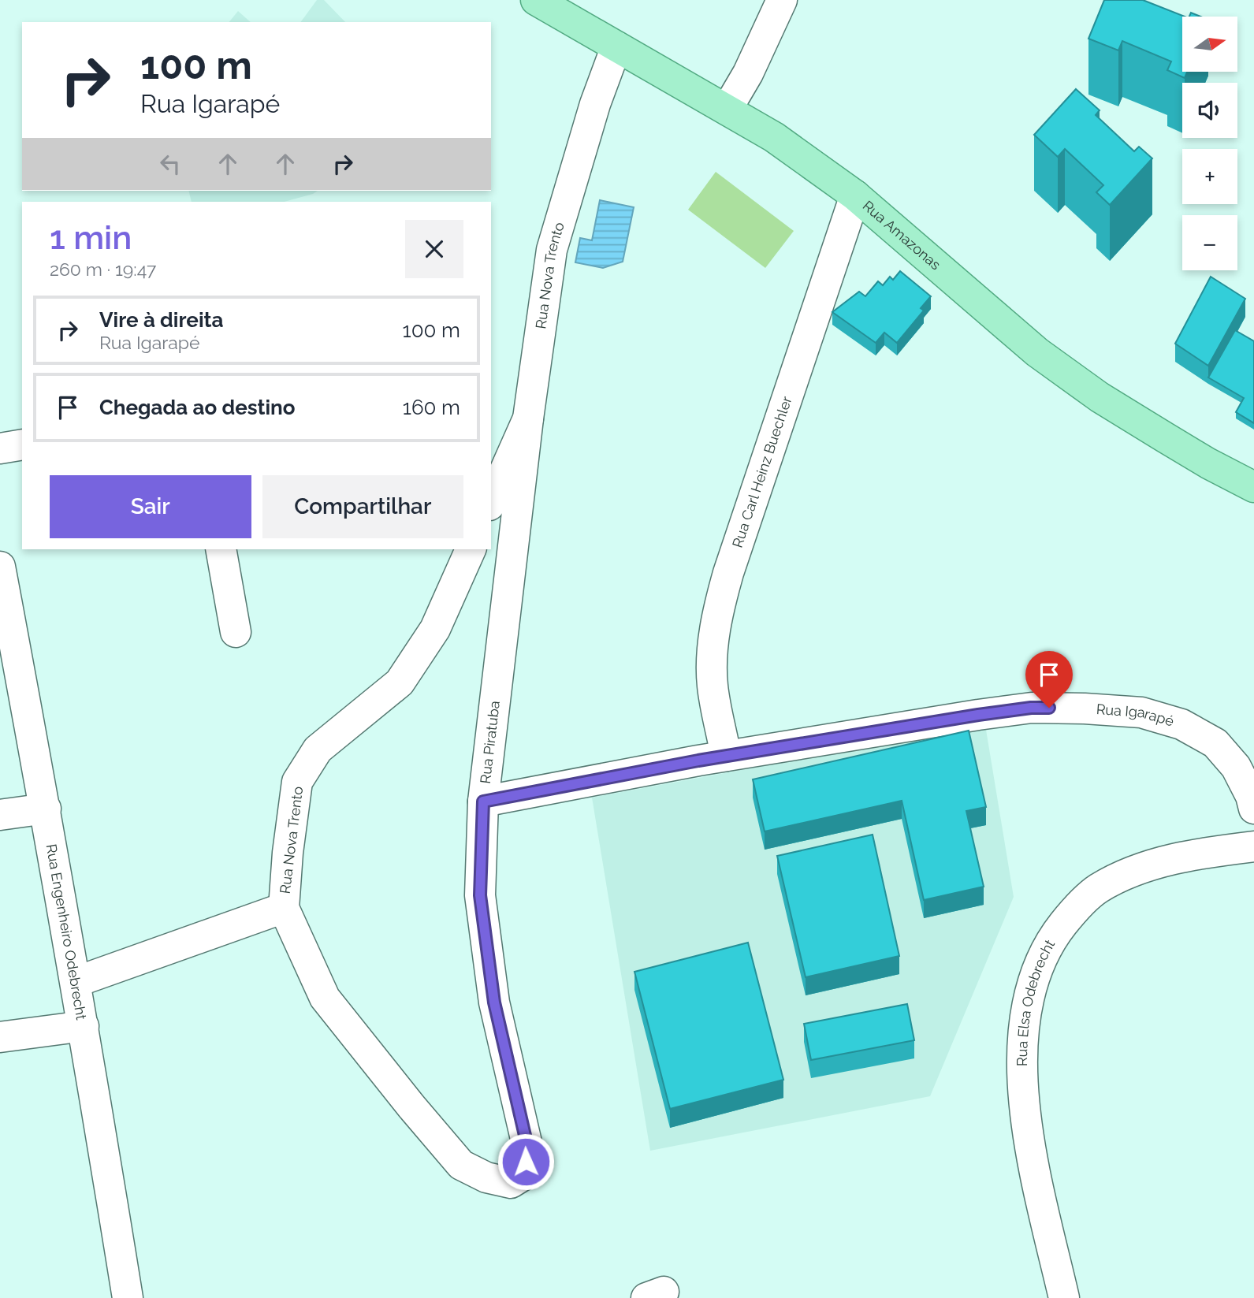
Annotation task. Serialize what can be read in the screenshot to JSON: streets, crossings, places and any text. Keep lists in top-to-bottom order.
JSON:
{
  "streets": {
    "main road": ["Rua Amazonas"],
    "street": [
      "Rua Nova Trento",
      "Rua Carl Heinz Buechler",
      "Rua Igarapé",
      "Rua Piratuba",
      "Rua Engenheiro Odebrecht",
      "Rua Elsa Odebrecht"
    ]
  },
  "crossings": [
    ["Rua Amazonas", "Rua Nova Trento"],
    ["Rua Amazonas", "Rua Carl Heinz Buechler"],
    ["Rua Nova Trento", "Rua Piratuba"],
    ["Rua Nova Trento", "Rua Engenheiro Odebrecht"],
    ["Rua Carl Heinz Buechler", "Rua Igarapé"],
    ["Rua Igarapé", "Rua Piratuba"]
  ],
  "north": "right",
  "page": {
    "map_buttons": ["+", "−"],
    "turn": ["100 m", "Rua Igarapé"],
    "heading": ["1 min", "260 m · 19:47"],
    "list": [
      {
        "name": "Vire à direita",
        "note": "Rua Igarapé",
        "value": "100 m"
      },
      {
        "name": "Chegada ao destino",
        "value": "160 m"
      }
    ],
    "buttons": ["Sair", "Compartilhar"]
  }
}
